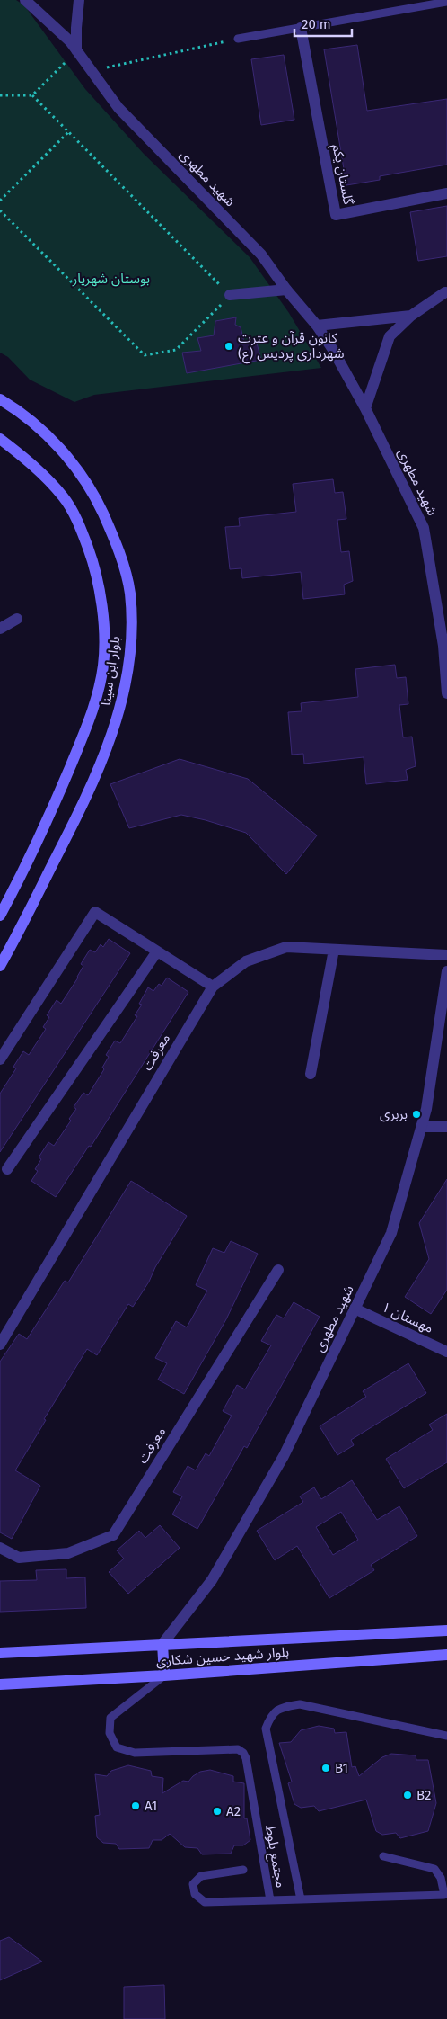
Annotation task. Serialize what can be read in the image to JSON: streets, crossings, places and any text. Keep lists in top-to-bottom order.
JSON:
{
  "streets": {
    "main road": ["بلوار ابن سینا", "بلوار شهید حسین شکاری"],
    "street": [
      "گلستان یکم",
      "شهید مطهری",
      "معرفت",
      "مهستان ۱"
    ],
    "lane": ["مجتمع بلوط"]
  },
  "crossings": [
    ["شهید مطهری", "مهستان ۱"],
    ["شهید مطهری", "بلوار شهید حسین شکاری"],
    ["بلوار شهید حسین شکاری", "مجتمع بلوط"]
  ],
  "parks": ["بوستان شهریار"],
  "places": [
    "کانون قرآن و عترت (ع) شهرداری پردیس",
    "بربری",
    "B1",
    "B2",
    "A1",
    "A2"
  ],
  "scale_bar": "20 m"
}
